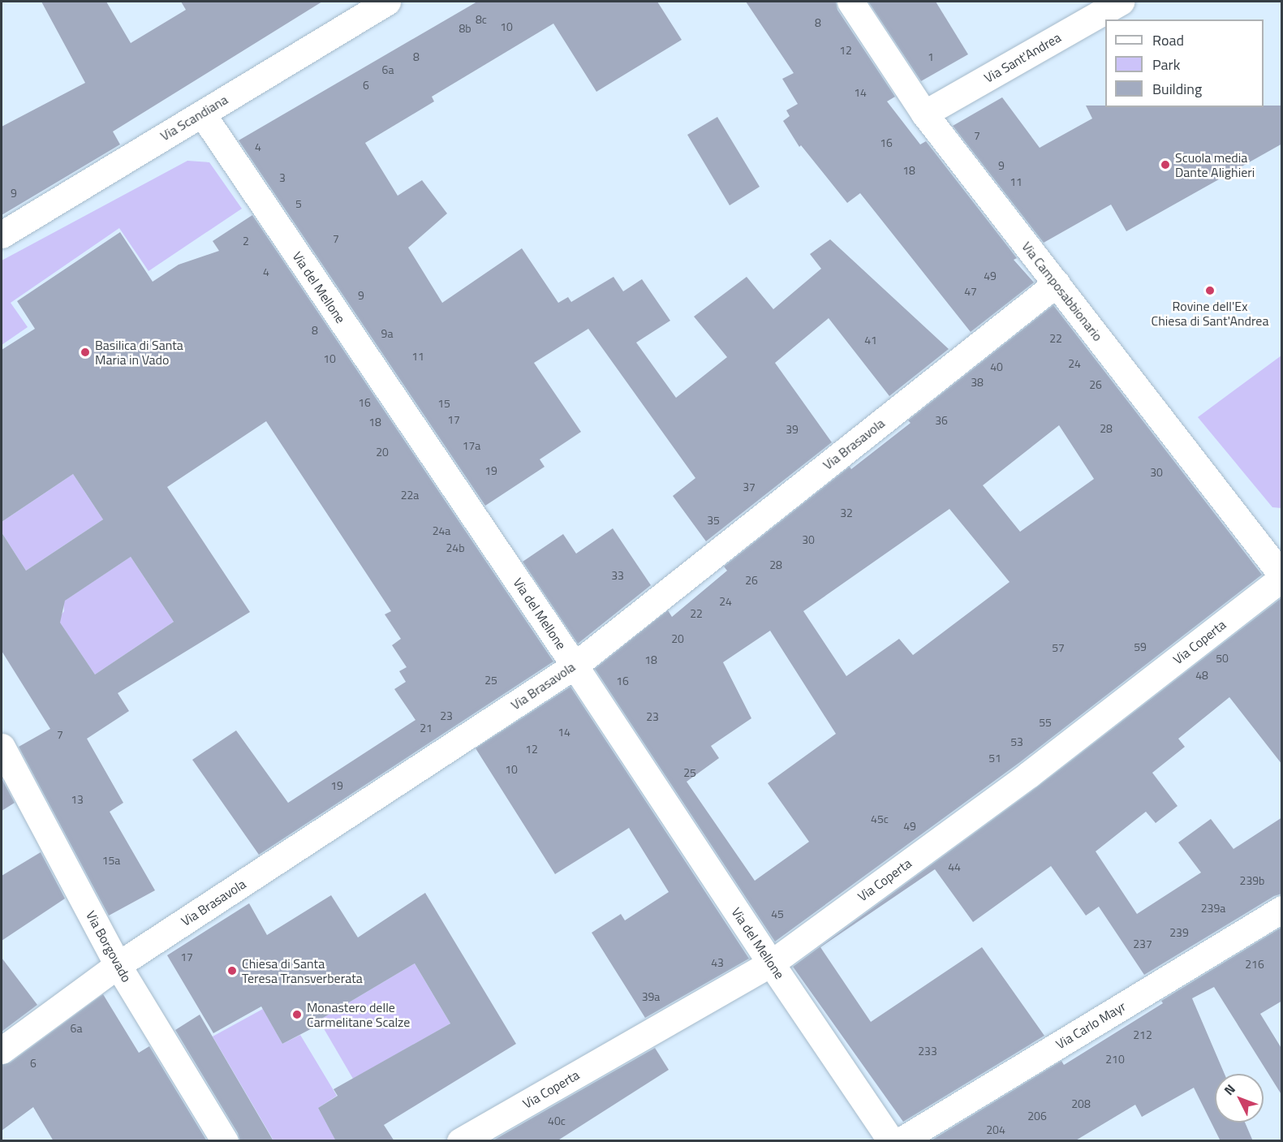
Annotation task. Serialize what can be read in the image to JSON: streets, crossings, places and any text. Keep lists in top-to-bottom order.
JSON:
{
  "streets": {
    "street": [
      "Via Sant'Andrea",
      "Via Scandiana",
      "Via del Mellone",
      "Via Camposabbionario",
      "Via Brasavola",
      "Via Coperta",
      "Via Borgovado",
      "Via Carlo Mayr"
    ]
  },
  "crossings": [
    ["Via Sant'Andrea", "Via Camposabbionario"],
    ["Via Scandiana", "Via del Mellone"],
    ["Via del Mellone", "Via Brasavola"],
    ["Via del Mellone", "Via Coperta"],
    ["Via Camposabbionario", "Via Brasavola"],
    ["Via Camposabbionario", "Via Coperta"],
    ["Via Brasavola", "Via Borgovado"]
  ],
  "places": [
    "Scuola media Dante Alighieri",
    "Rovine dell'Ex Chiesa di Sant'Andrea",
    "Basilica di Santa Maria in Vado",
    "Chiesa di Santa Teresa Transverberata",
    "Monastero delle Carmelitane Scalze"
  ],
  "house_numbers": [
    "8c",
    "8",
    "10",
    "8b",
    "12",
    "8",
    "1",
    "6a",
    "6",
    "14",
    "7",
    "16",
    "4",
    "9",
    "18",
    "3",
    "11",
    "9",
    "5",
    "7",
    "2",
    "4",
    "49",
    "47",
    "9",
    "8",
    "9a",
    "22",
    "41",
    "11",
    "10",
    "24",
    "40",
    "38",
    "26",
    "16",
    "15",
    "17",
    "36",
    "18",
    "28",
    "39",
    "17a",
    "20",
    "19",
    "30",
    "37",
    "22a",
    "32",
    "35",
    "24a",
    "30",
    "24b",
    "28",
    "33",
    "26",
    "24",
    "22",
    "20",
    "59",
    "57",
    "50",
    "18",
    "48",
    "25",
    "16",
    "23",
    "23",
    "55",
    "21",
    "14",
    "7",
    "53",
    "12",
    "51",
    "10",
    "25",
    "19",
    "13",
    "45c",
    "49",
    "15a",
    "44",
    "239b",
    "239a",
    "45",
    "239",
    "237",
    "17",
    "43",
    "216",
    "39a",
    "6a",
    "212",
    "233",
    "210",
    "6",
    "208",
    "206",
    "40c",
    "204"
  ],
  "legend": ["Road", "Park", "Building"],
  "north": "top left"
}
